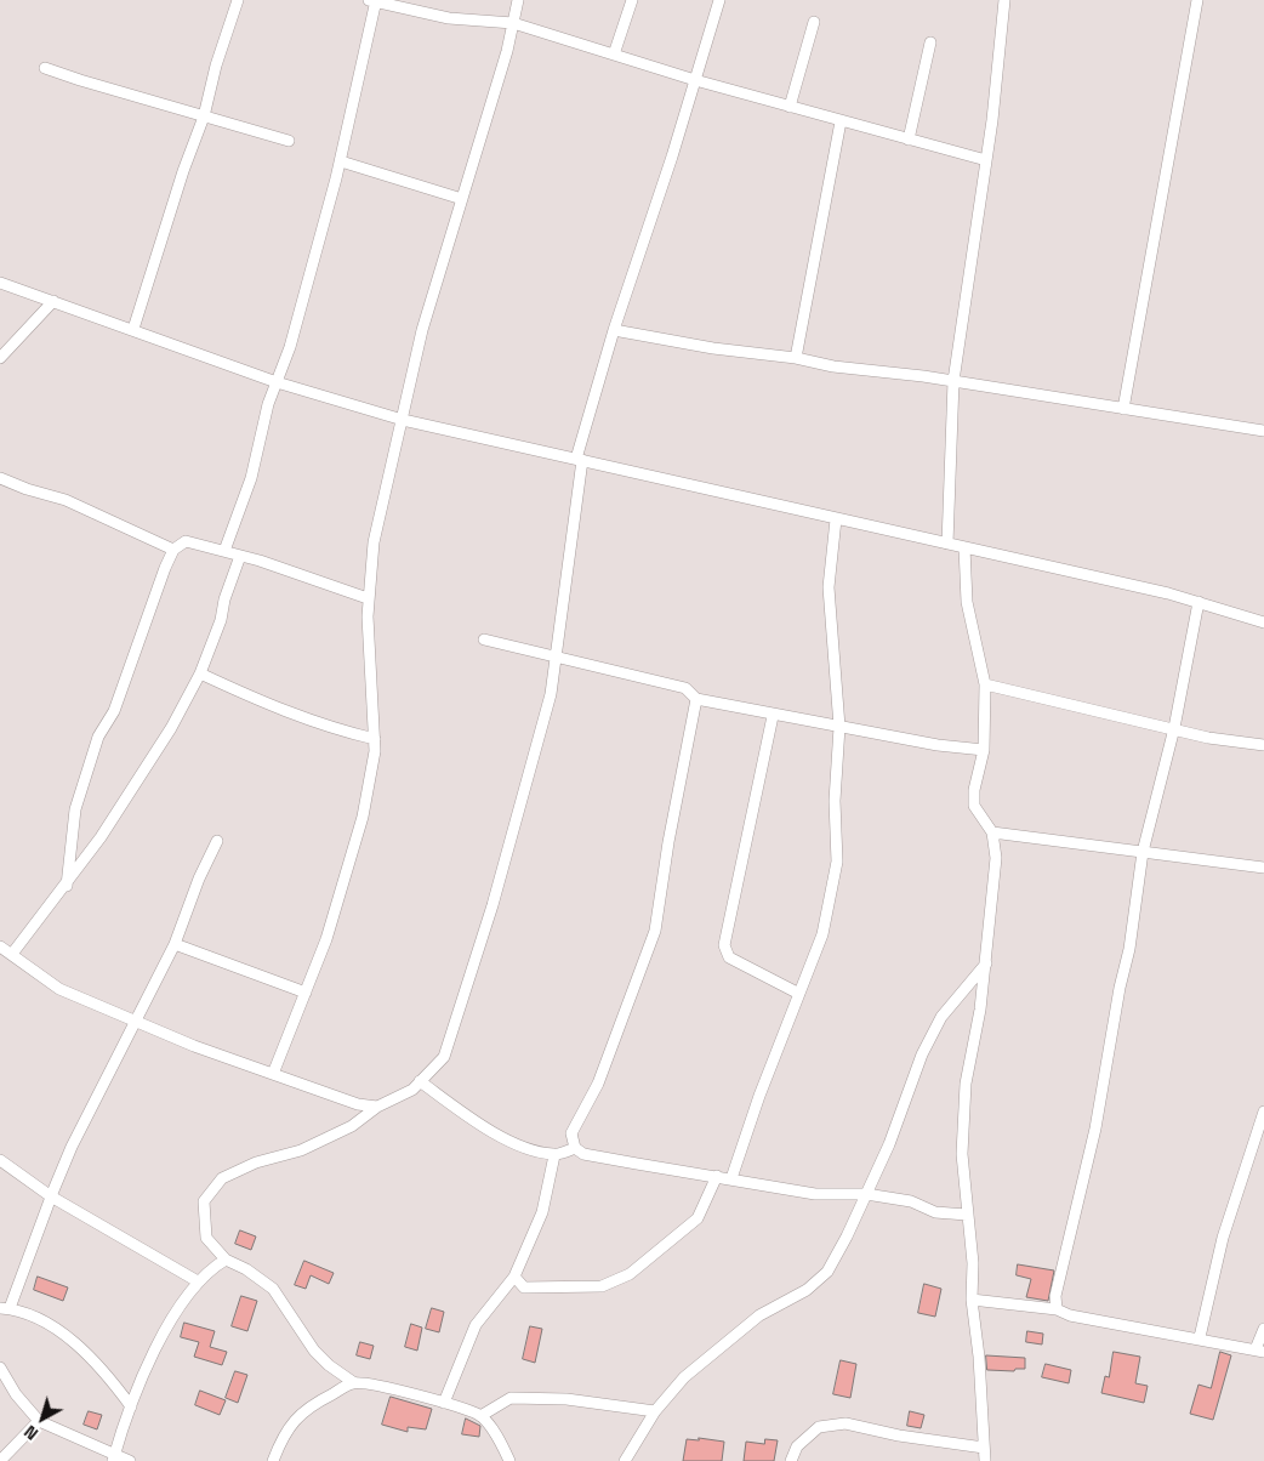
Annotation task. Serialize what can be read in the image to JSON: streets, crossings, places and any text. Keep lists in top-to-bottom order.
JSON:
{
  "north": "bottom left"
}
